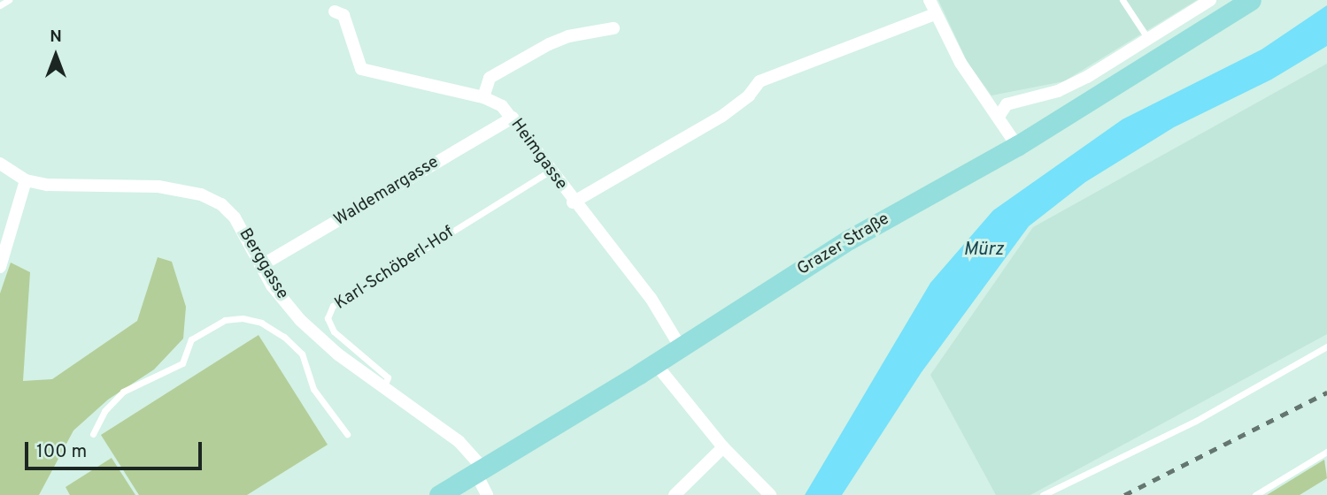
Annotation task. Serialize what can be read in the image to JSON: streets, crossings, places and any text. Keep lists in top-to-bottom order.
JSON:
{
  "streets": {
    "main road": ["Grazer Straße"],
    "street": ["Heimgasse", "Waldemargasse", "Berggasse"],
    "lane": ["Karl-Schöberl-Hof"]
  },
  "crossings": [
    ["Heimgasse", "Waldemargasse"],
    ["Heimgasse", "Grazer Straße"],
    ["Heimgasse", "Karl-Schöberl-Hof"],
    ["Waldemargasse", "Berggasse"],
    ["Grazer Straße", "Berggasse"],
    ["Berggasse", "Karl-Schöberl-Hof"]
  ],
  "water": ["Mürz"],
  "scale_bar": "100 m",
  "north": "top"
}
